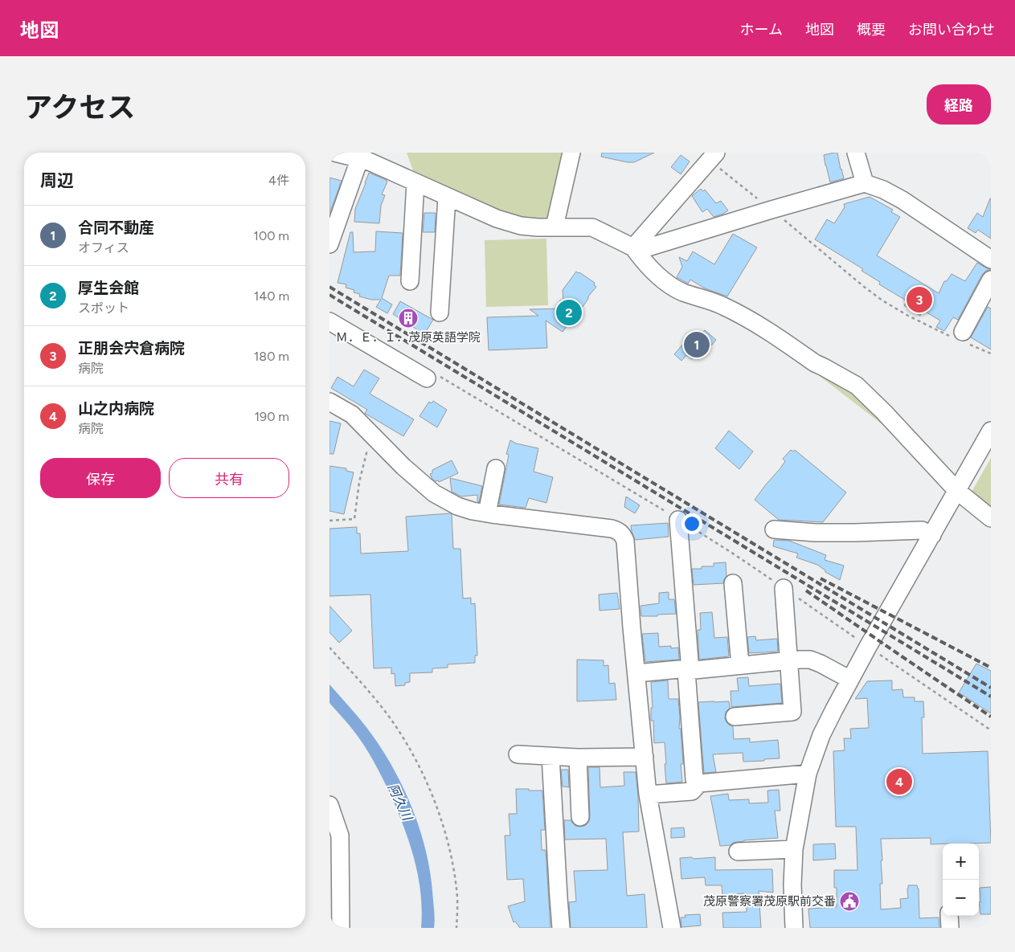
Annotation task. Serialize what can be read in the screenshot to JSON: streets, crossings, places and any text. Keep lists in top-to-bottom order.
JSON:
{
  "water": ["阿久川"],
  "places": {
    "building": ["Ｍ．Ｅ．Ｉ．茂原英語学院"],
    "public building": ["茂原警察署茂原駅前交番"]
  },
  "page": {
    "header": "地図",
    "nav": [
      "ホーム",
      "地図",
      "概要",
      "お問い合わせ"
    ],
    "title": "アクセス",
    "buttons": [
      "経路",
      ["保存", "共有"]
    ],
    "heading": ["周辺", "4件"],
    "list": [
      {
        "mark": "1",
        "name": "合同不動産",
        "note": "オフィス",
        "value": "100 m"
      },
      {
        "mark": "2",
        "name": "厚生会館",
        "note": "スポット",
        "value": "140 m"
      },
      {
        "mark": "3",
        "name": "正朋会宍倉病院",
        "note": "病院",
        "value": "180 m"
      },
      {
        "mark": "4",
        "name": "山之内病院",
        "note": "病院",
        "value": "190 m"
      }
    ],
    "pins": [
      "3",
      "2",
      "1",
      "4"
    ],
    "map_buttons": ["+", "−"]
  }
}
